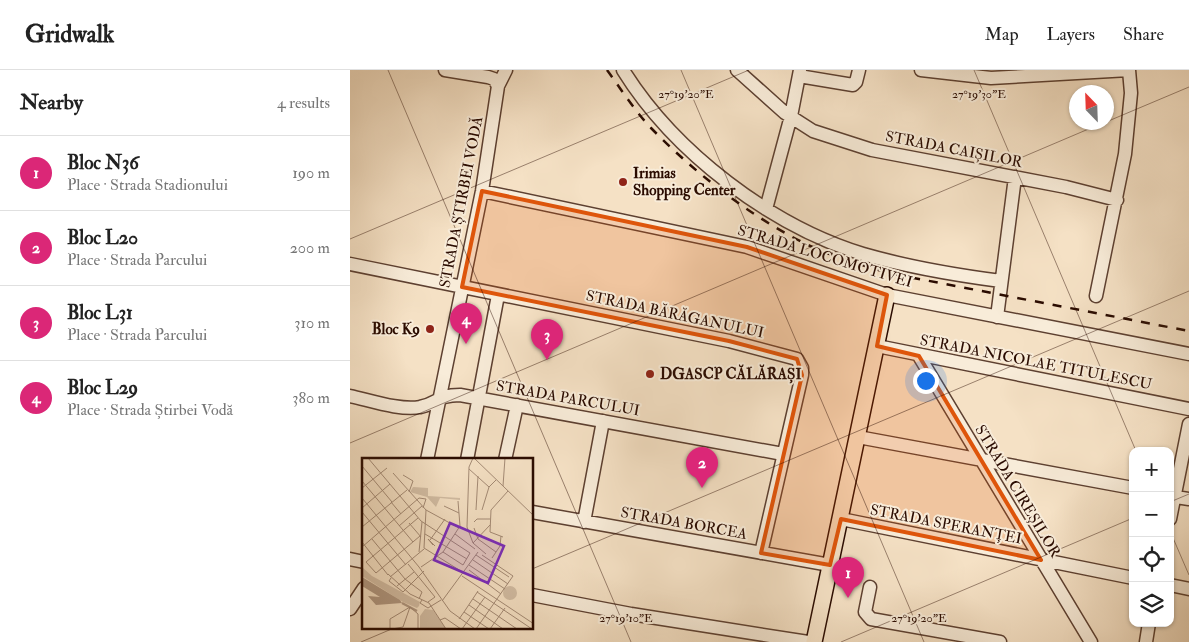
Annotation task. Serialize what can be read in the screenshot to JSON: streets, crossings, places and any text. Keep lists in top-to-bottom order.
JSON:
{
  "streets": {
    "street": [
      "STRADA CAIȘILOR",
      "STRADA ȘTIRBEI VODĂ",
      "STRADA LOCOMOTIVEI",
      "STRADA BĂRĂGANULUI",
      "STRADA NICOLAE TITULESCU",
      "STRADA PARCULUI",
      "STRADA CIREȘILOR",
      "STRADA BORCEA",
      "STRADA SPERANȚEI"
    ]
  },
  "crossings": [
    ["STRADA ȘTIRBEI VODĂ", "STRADA LOCOMOTIVEI"],
    ["STRADA ȘTIRBEI VODĂ", "STRADA BĂRĂGANULUI"],
    ["STRADA ȘTIRBEI VODĂ", "STRADA PARCULUI"],
    ["STRADA BĂRĂGANULUI", "STRADA PARCULUI"],
    ["STRADA BĂRĂGANULUI", "STRADA BORCEA"],
    ["STRADA NICOLAE TITULESCU", "STRADA CIREȘILOR"],
    ["STRADA CIREȘILOR", "STRADA SPERANȚEI"]
  ],
  "places": ["Irimias Shopping Center", "Bloc K9", "DGASCP CĂLĂRAȘI"],
  "north": "top left",
  "page": {
    "header": "Gridwalk",
    "nav": ["Map", "Layers", "Share"],
    "heading": ["Nearby", "4 results"],
    "list": [
      {
        "mark": "1",
        "name": "Bloc N36",
        "note": "Place · Strada Stadionului",
        "value": "190 m"
      },
      {
        "mark": "2",
        "name": "Bloc L20",
        "note": "Place · Strada Parcului",
        "value": "200 m"
      },
      {
        "mark": "3",
        "name": "Bloc L31",
        "note": "Place · Strada Parcului",
        "value": "310 m"
      },
      {
        "mark": "4",
        "name": "Bloc L29",
        "note": "Place · Strada Știrbei Vodă",
        "value": "380 m"
      }
    ],
    "pins": [
      "4",
      "3",
      "2",
      "1"
    ],
    "map_buttons": ["+", "−"]
  },
  "coordinates": ["27°19'20\"E", "27°19'30\"E", "27°19'10\"E"]
}
